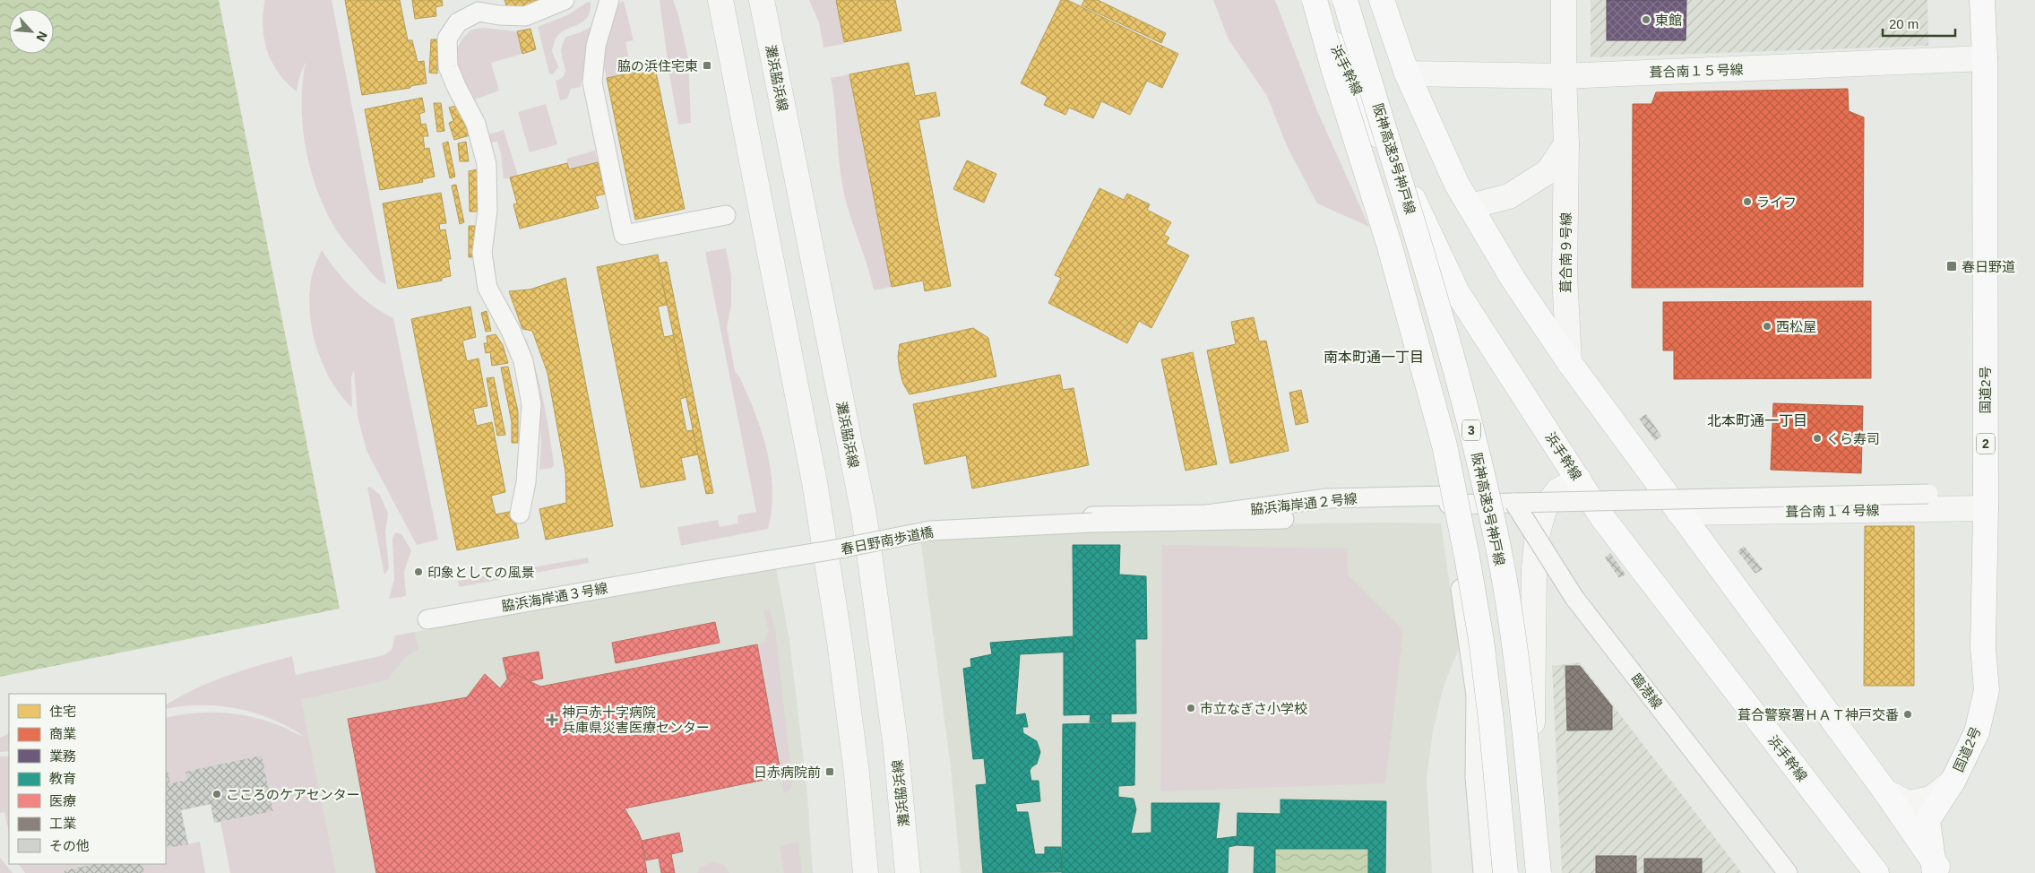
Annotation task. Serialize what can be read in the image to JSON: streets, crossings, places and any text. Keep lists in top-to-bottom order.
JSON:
{
  "streets": {
    "main road": [
      "浜手幹線",
      "阪神高速3号神戸線",
      "国道2号",
      "3",
      "2"
    ],
    "street": [
      "葺合南１５号線",
      "灘浜脇浜線",
      "葺合南９号線",
      "脇浜海岸通２号線",
      "葺合南１４号線",
      "春日野南歩道橋",
      "脇浜海岸通３号線",
      "臨港線"
    ]
  },
  "crossings": [
    ["浜手幹線", "3"],
    ["葺合南１５号線", "葺合南９号線"],
    ["葺合南１５号線", "国道2号"],
    ["国道2号", "葺合南１４号線"],
    ["脇浜海岸通２号線", "春日野南歩道橋"],
    ["春日野南歩道橋", "脇浜海岸通３号線"]
  ],
  "districts": ["南本町通一丁目", "北本町通一丁目"],
  "places": {
    "other": [
      "東館",
      "ライフ",
      "西松屋",
      "くら寿司",
      "印象としての風景",
      "市立なぎさ小学校",
      "葺合警察署ＨＡＴ神戸交番",
      "こころのケアセンター"
    ],
    "transit": ["脇の浜住宅東", "春日野道", "日赤病院前"],
    "health": ["神戸赤十字病院 兵庫県災害医療センター"]
  },
  "legend": [
    "住宅",
    "商業",
    "業務",
    "教育",
    "医療",
    "工業",
    "その他"
  ],
  "scale_bar": "20 m",
  "north": "bottom right"
}
